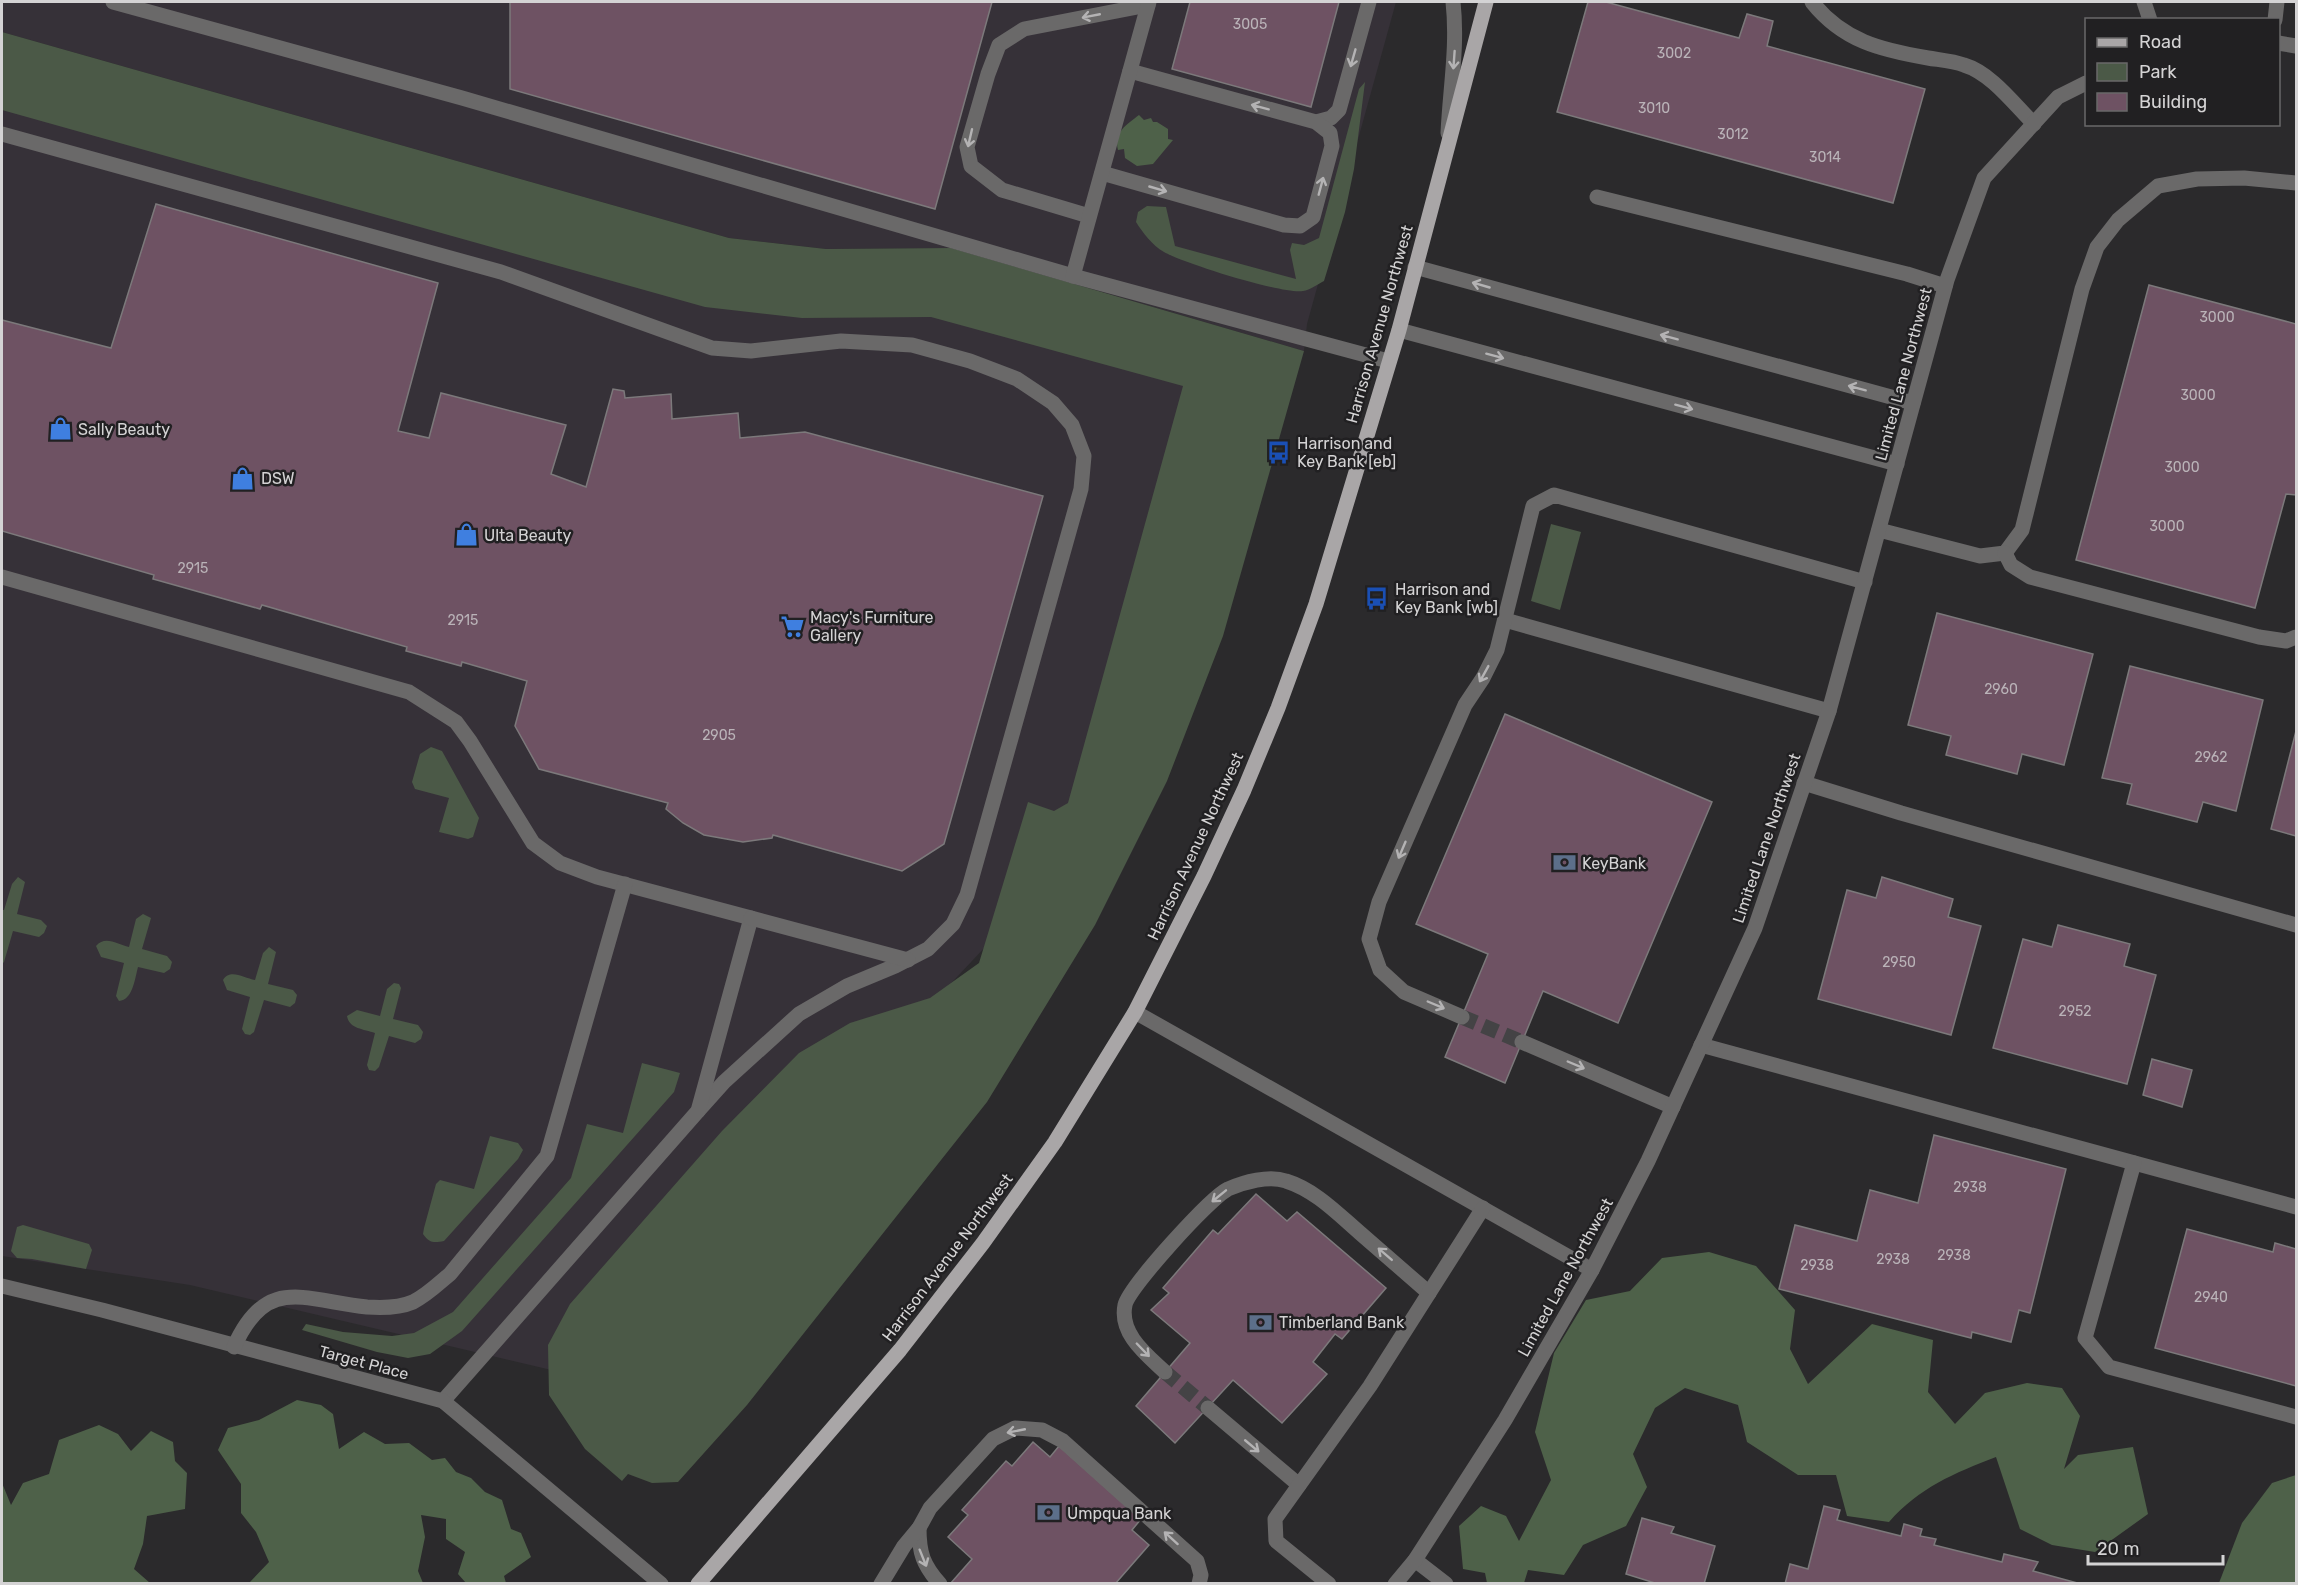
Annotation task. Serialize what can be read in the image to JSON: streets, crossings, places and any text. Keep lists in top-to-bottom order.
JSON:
{
  "streets": {
    "main road": ["Harrison Avenue Northwest"],
    "street": ["Limited Lane Northwest", "Target Place"]
  },
  "places": {
    "shop": ["Sally Beauty", "DSW", "Ulta Beauty"],
    "bus stop": ["Harrison and Key Bank [eb]", "Harrison and Key Bank [wb]"],
    "supermarket": ["Macy's Furniture Gallery"],
    "bank": ["KeyBank", "Timberland Bank", "Umpqua Bank"]
  },
  "house_numbers": [
    "3005",
    "3002",
    "3010",
    "3012",
    "3014",
    "3000",
    "3000",
    "3000",
    "3000",
    "2915",
    "2915",
    "2960",
    "2905",
    "2962",
    "2950",
    "2952",
    "2938",
    "2938",
    "2938",
    "2938",
    "2940"
  ],
  "legend": ["Road", "Park", "Building"],
  "scale_bar": "20 m"
}
